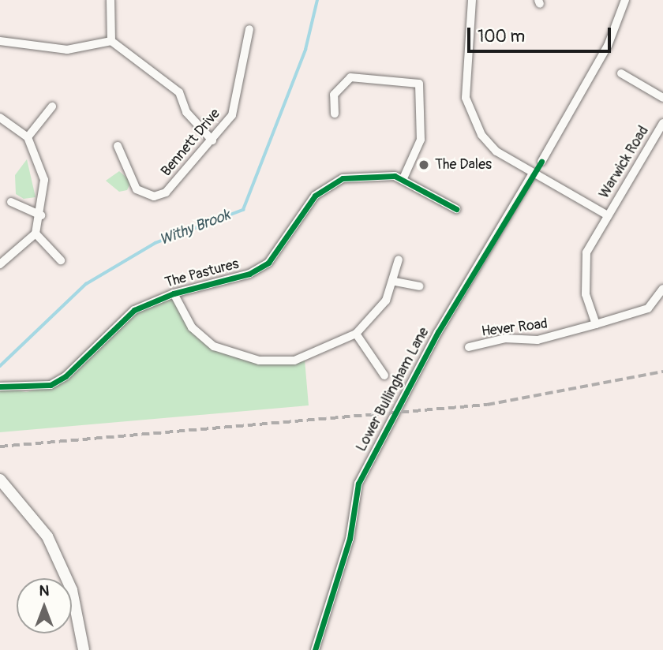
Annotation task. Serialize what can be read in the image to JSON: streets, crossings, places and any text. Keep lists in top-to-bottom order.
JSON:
{
  "streets": {
    "street": [
      "Bennett Drive",
      "Warwick Road",
      "The Pastures",
      "Hever Road",
      "Lower Bullingham Lane"
    ]
  },
  "water": ["Withy Brook"],
  "places": ["The Dales"],
  "scale_bar": "100 m",
  "north": "top"
}
